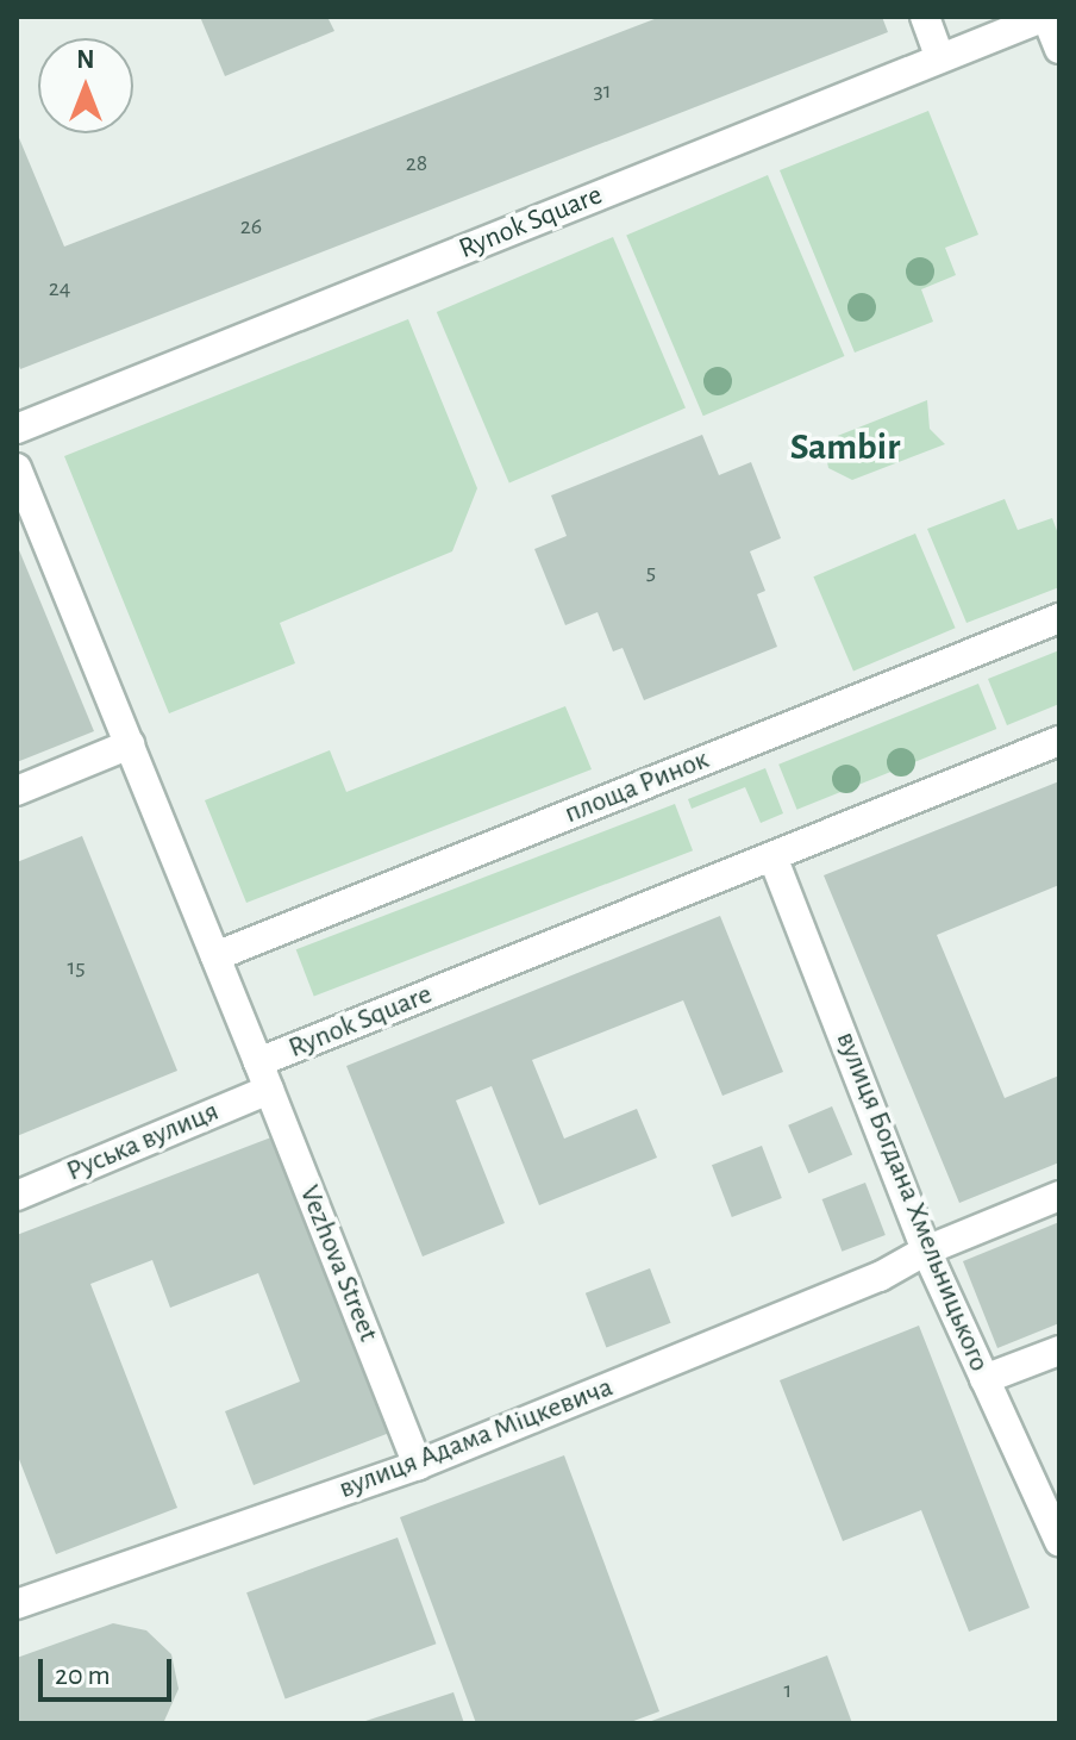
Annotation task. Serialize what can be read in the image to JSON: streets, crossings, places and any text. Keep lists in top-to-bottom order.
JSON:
{
  "streets": {
    "street": [
      "Rynok Square",
      "площа Ринок",
      "Руська вулиця",
      "вулиця Богдана Хмельницького",
      "Vezhova Street",
      "вулиця Адама Міцкевича"
    ]
  },
  "crossings": [
    ["Rynok Square", "площа Ринок"],
    ["Rynok Square", "вулиця Богдана Хмельницького"],
    ["Rynok Square", "Vezhova Street"],
    ["Руська вулиця", "Vezhova Street"],
    ["вулиця Богдана Хмельницького", "вулиця Адама Міцкевича"],
    ["Vezhova Street", "вулиця Адама Міцкевича"]
  ],
  "districts": ["Sambir"],
  "house_numbers": [
    "31",
    "28",
    "26",
    "24",
    "5",
    "15",
    "1"
  ],
  "scale_bar": "20 m",
  "north": "top"
}
